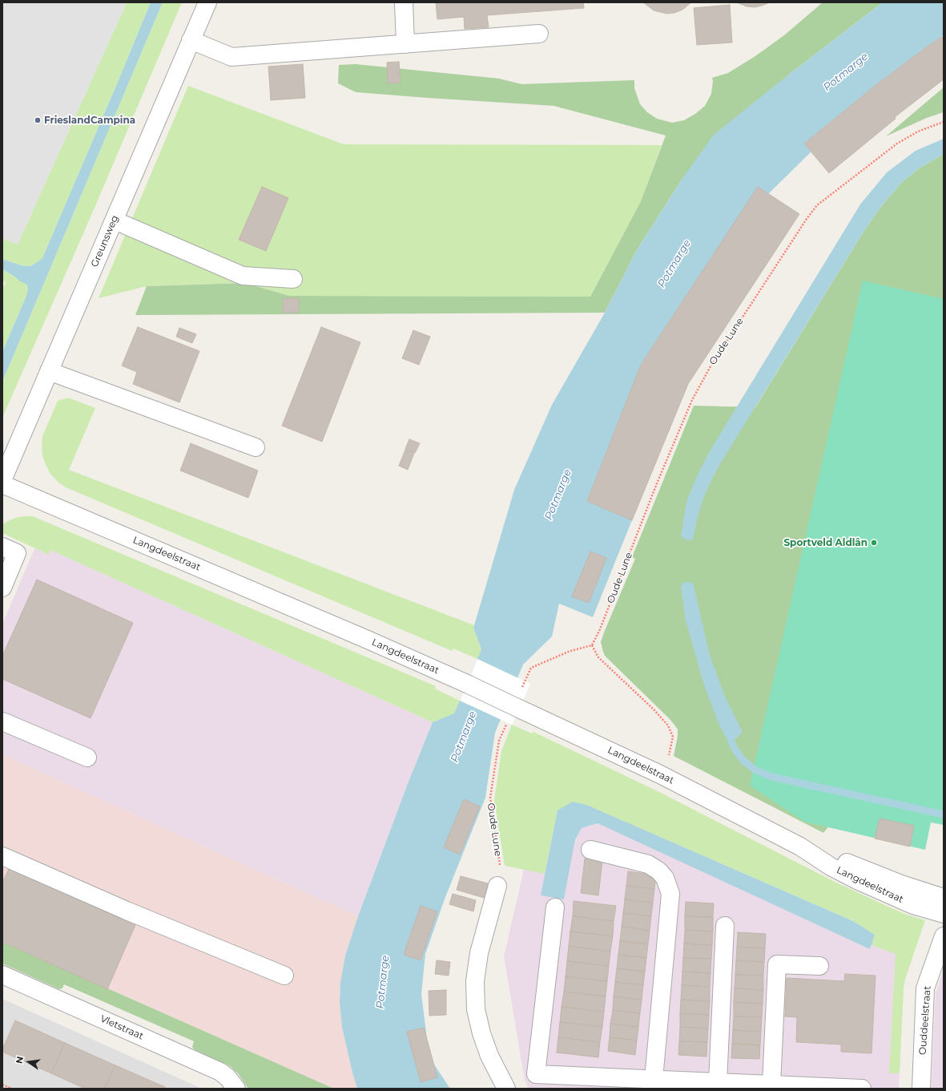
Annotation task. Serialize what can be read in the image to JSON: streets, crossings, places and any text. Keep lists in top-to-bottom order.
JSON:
{
  "streets": {
    "street": [
      "Greunsweg",
      "Langdeelstraat",
      "Ouddeelstraat",
      "Vletstraat"
    ],
    "path": ["Oude Lune"]
  },
  "water": ["Potmarge"],
  "places": ["FrieslandCampina", "Sportveld Aldlân"],
  "north": "left"
}
